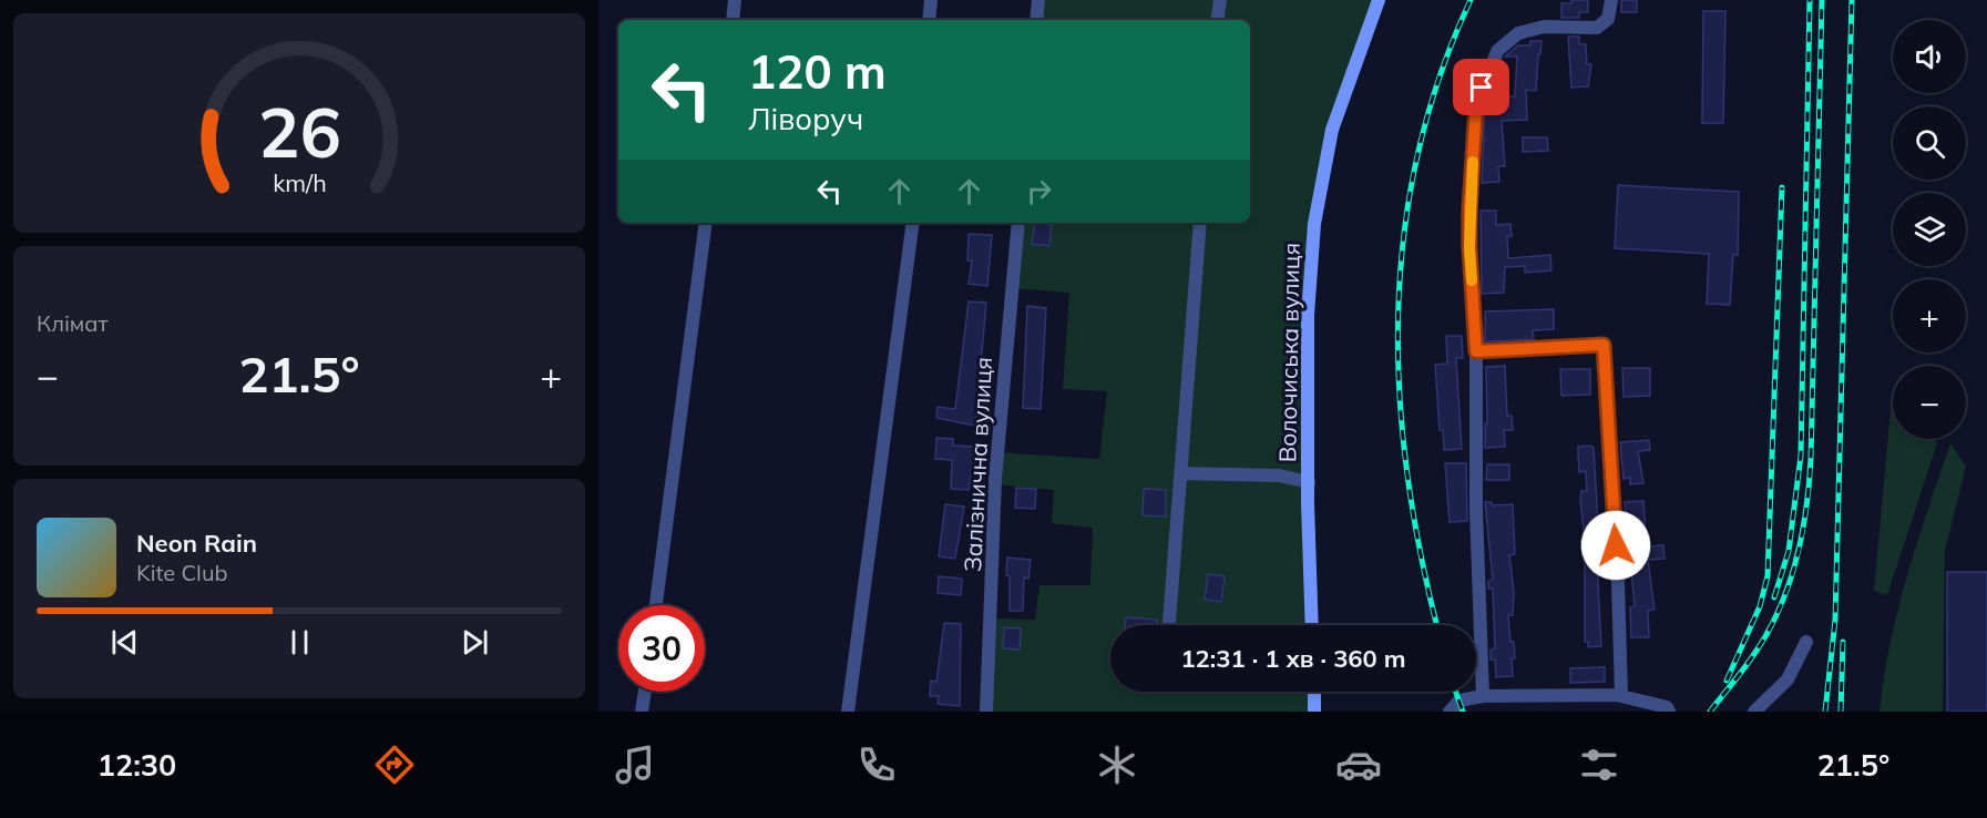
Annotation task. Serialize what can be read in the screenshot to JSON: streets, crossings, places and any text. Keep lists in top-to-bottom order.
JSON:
{
  "streets": {
    "main road": ["Волочиська вулиця"],
    "street": ["Залізнична вулиця"]
  },
  "page": {
    "map_buttons": ["+", "−"],
    "turn": ["120 m", "Ліворуч"],
    "tile": "Клімат",
    "heat": ["−", "21.5°", "+"],
    "song": ["Neon Rain", "Kite Club"],
    "limit": "30",
    "trip": "12:31 · 1 хв · 360 m",
    "tabs": ["12:30", "21.5°"],
    "gauge": ["26", "km/h"]
  }
}
